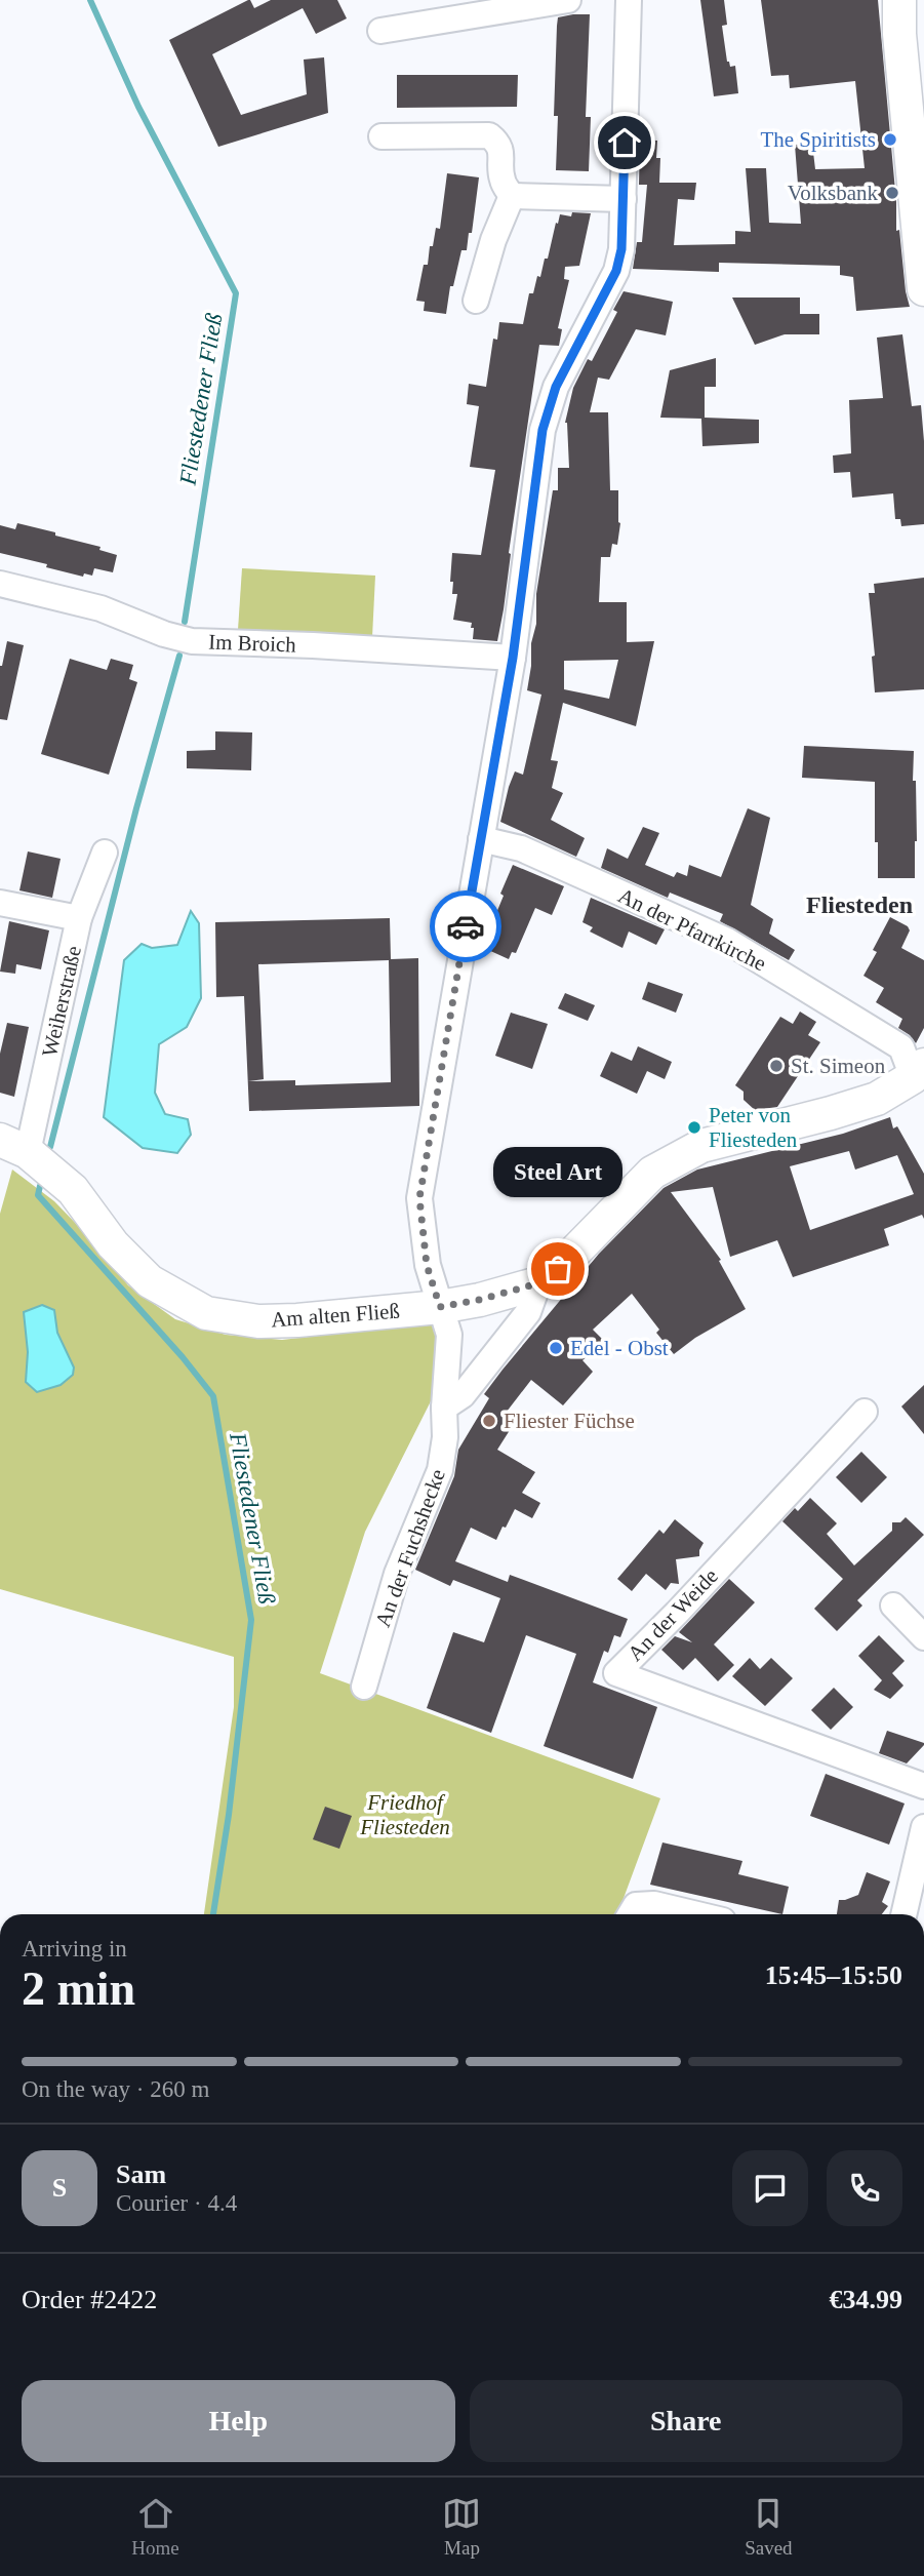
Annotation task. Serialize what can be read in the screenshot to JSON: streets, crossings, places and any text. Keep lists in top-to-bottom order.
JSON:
{
  "streets": {
    "main road": ["Am alten Fließ"],
    "street": [
      "Im Broich",
      "An der Pfarrkirche",
      "Weiherstraße",
      "An der Fuchshecke",
      "An der Weide"
    ]
  },
  "crossings": [
    ["Im Broich", "An der Fuchshecke"],
    ["An der Pfarrkirche", "Am alten Fließ"],
    ["An der Pfarrkirche", "An der Fuchshecke"],
    ["Weiherstraße", "Am alten Fließ"],
    ["Am alten Fließ", "An der Fuchshecke"]
  ],
  "districts": ["Fliesteden"],
  "water": ["Fliestedener Fließ"],
  "parks": ["Friedhof Fliesteden"],
  "places": [
    "The Spiritists",
    "Volksbank",
    "St. Simeon",
    "Peter von Fliesteden",
    "Steel Art",
    "Edel - Obst",
    "Fliester Füchse"
  ],
  "page": {
    "bubble": "Steel Art",
    "heading": ["2 min", "Arriving in", "15:45–15:50"],
    "panel": [
      "Sam",
      "Courier · 4.4",
      "Order #2422",
      "€34.99"
    ],
    "bar": "On the way · 260 m",
    "round": "S",
    "buttons": ["Help", "Share"],
    "tabs": ["Home", "Map", "Saved"]
  }
}
